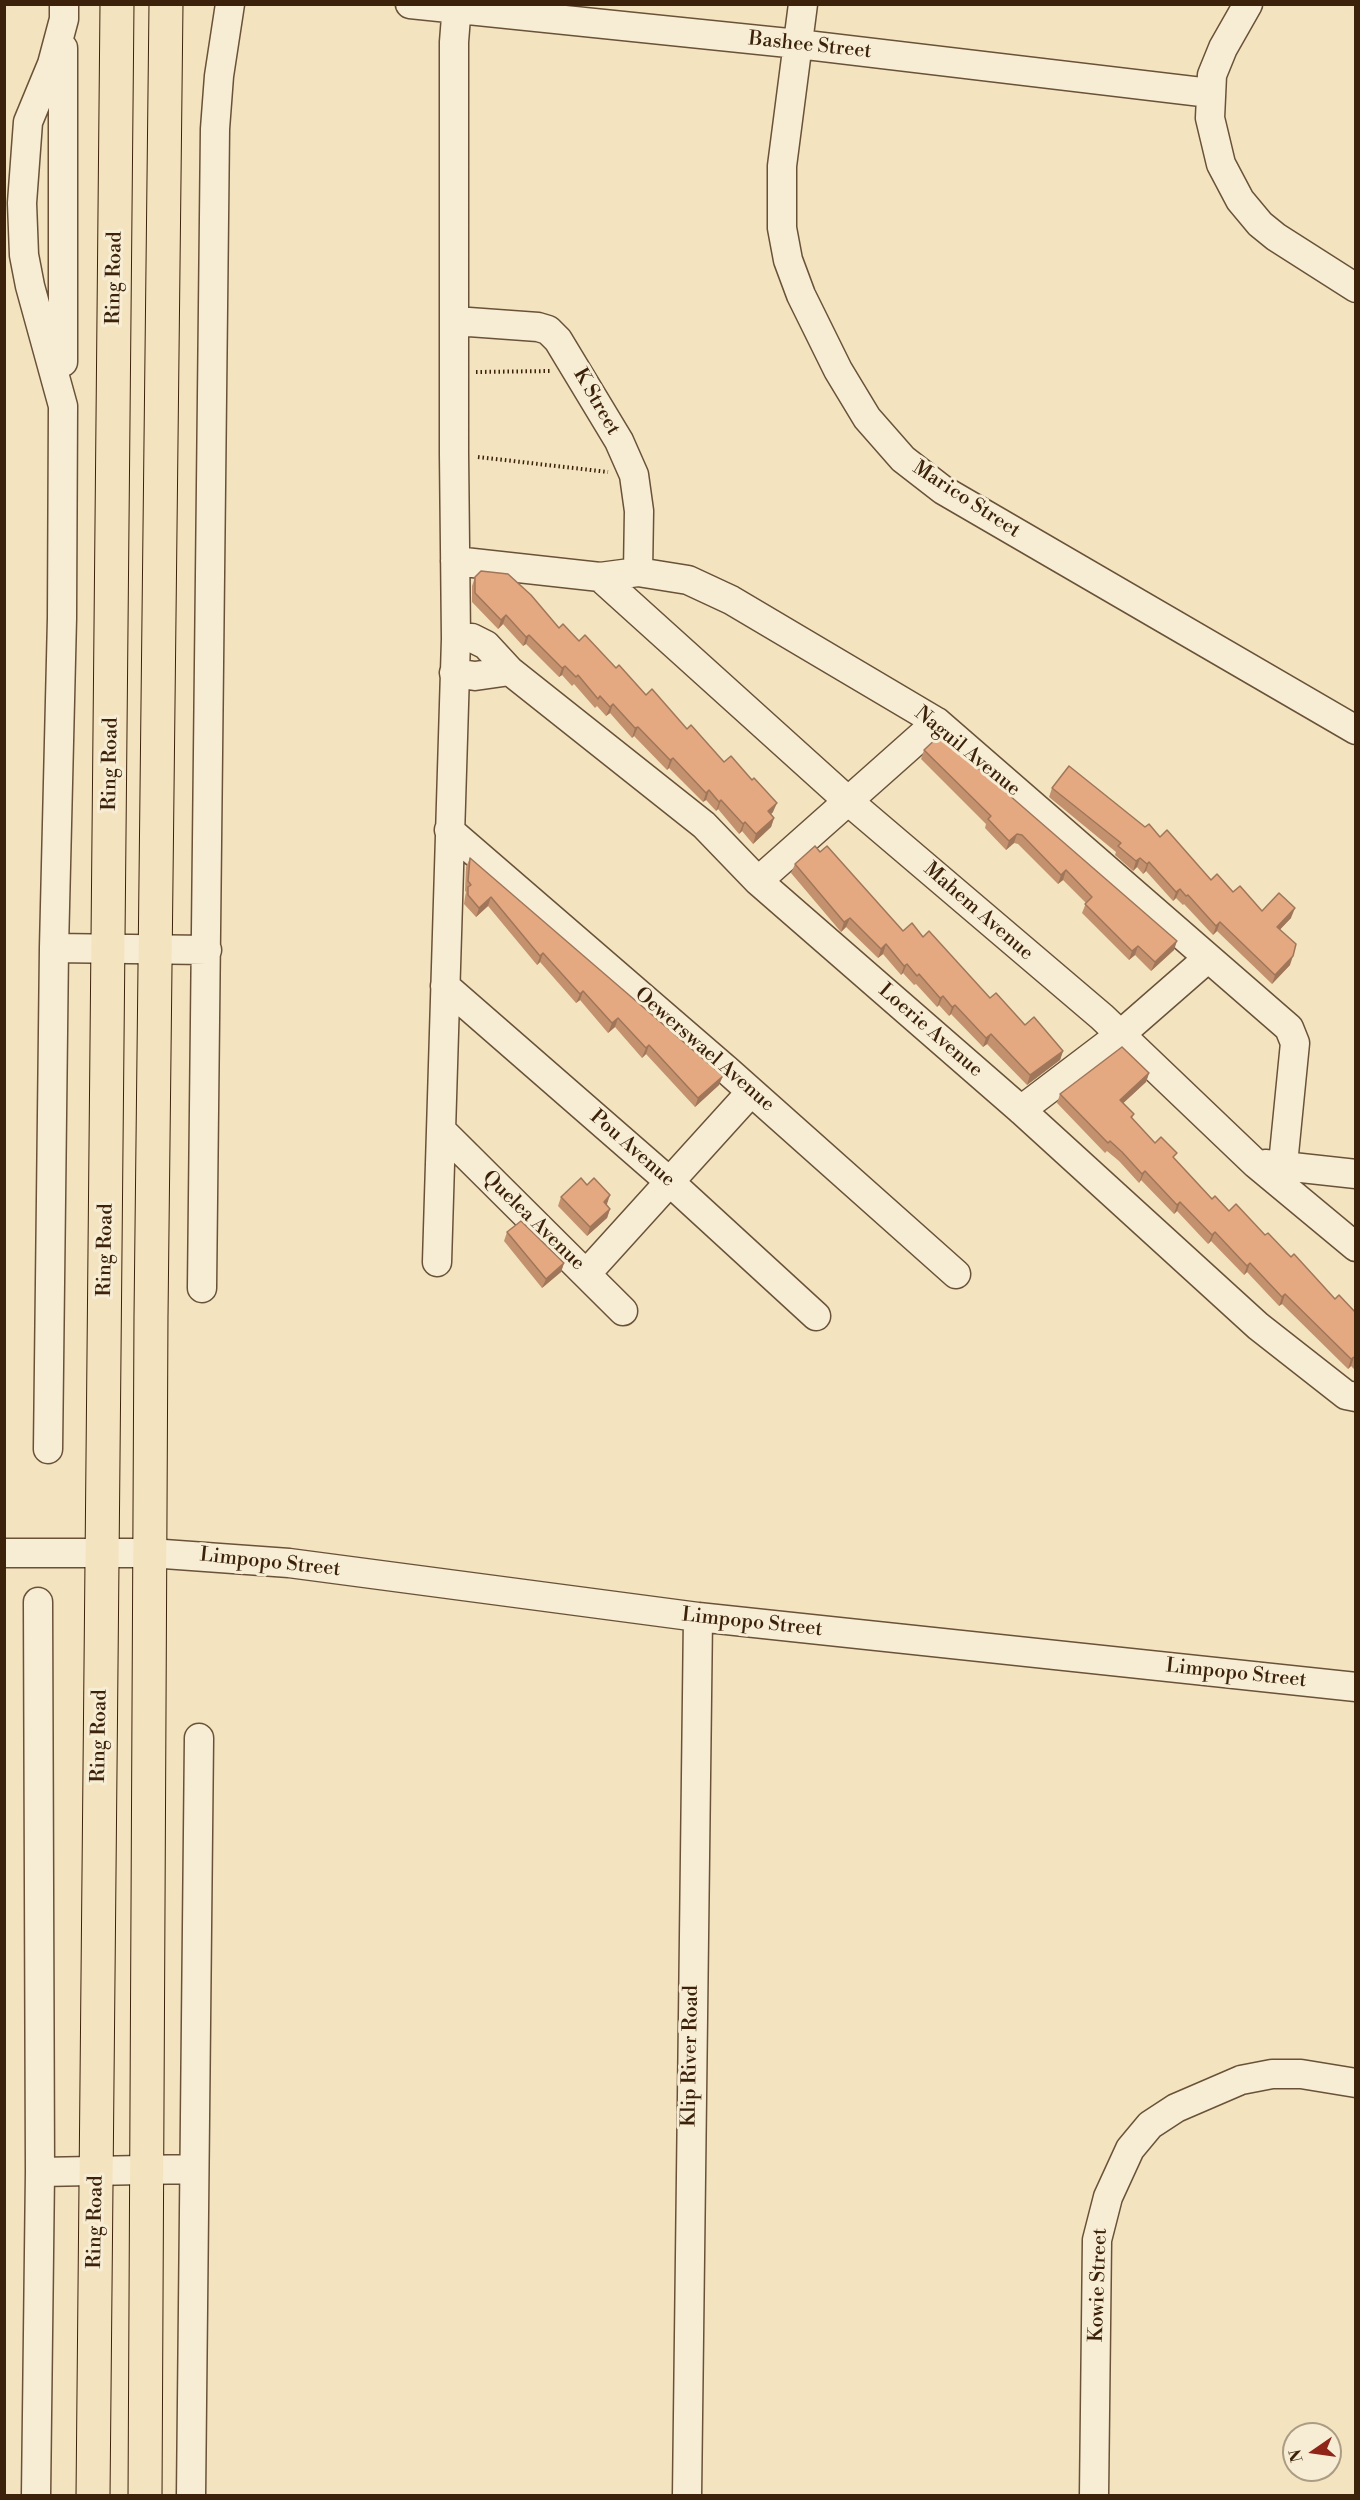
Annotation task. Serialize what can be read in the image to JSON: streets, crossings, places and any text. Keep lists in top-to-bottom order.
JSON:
{
  "streets": {
    "main road": ["Ring Road"],
    "street": [
      "Bashee Street",
      "K Street",
      "Marico Street",
      "Naguil Avenue",
      "Mahem Avenue",
      "Loerie Avenue",
      "Oewerswael Avenue",
      "Pou Avenue",
      "Quelea Avenue",
      "Limpopo Street",
      "Klip River Road",
      "Kowie Street"
    ]
  },
  "crossings": [
    ["Bashee Street", "Marico Street"],
    ["Ring Road", "Limpopo Street"],
    ["K Street", "Naguil Avenue"],
    ["Naguil Avenue", "Mahem Avenue"],
    ["Limpopo Street", "Klip River Road"]
  ],
  "north": "left"
}
